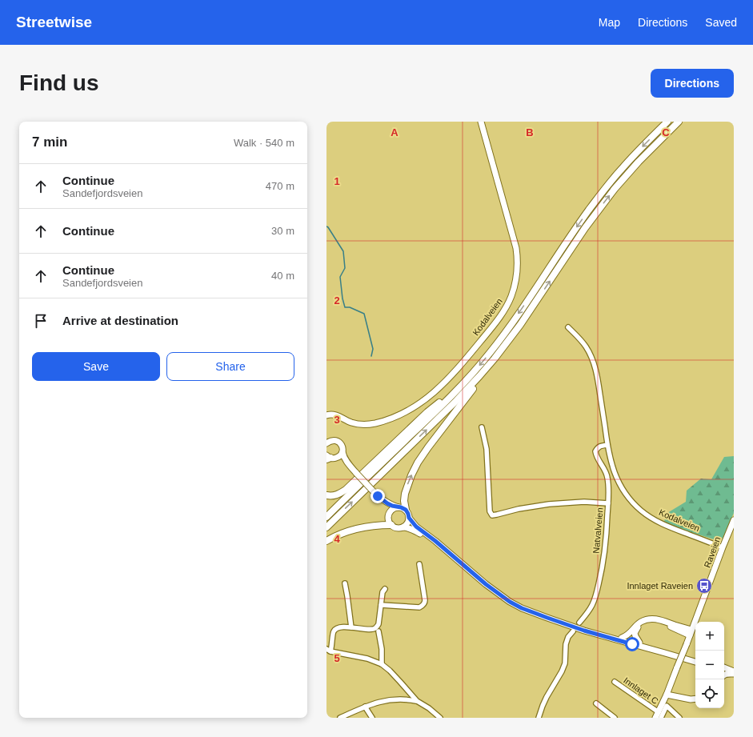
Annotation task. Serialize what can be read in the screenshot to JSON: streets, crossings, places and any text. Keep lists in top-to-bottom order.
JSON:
{
  "streets": {
    "main road": ["Kodalveien", "Raveien"],
    "street": ["Natvalveien", "Innlaget C"]
  },
  "crossings": [
    ["Kodalveien", "Natvalveien"],
    ["Kodalveien", "Raveien"]
  ],
  "places": {
    "bus stop": ["Innlaget Raveien"]
  },
  "page": {
    "header": "Streetwise",
    "nav": ["Map", "Directions", "Saved"],
    "buttons": [
      "Directions",
      ["Save", "Share"]
    ],
    "title": "Find us",
    "heading": ["7 min", "Walk · 540 m"],
    "list": [
      ["Continue", "Sandefjordsveien", "470 m"],
      ["Continue", "30 m"],
      ["Continue", "Sandefjordsveien", "40 m"],
      "Arrive at destination"
    ],
    "map_buttons": ["+", "−"]
  },
  "grid": {
    "columns": ["A", "B", "C"],
    "rows": [
      "1",
      "2",
      "3",
      "4",
      "5"
    ]
  }
}
